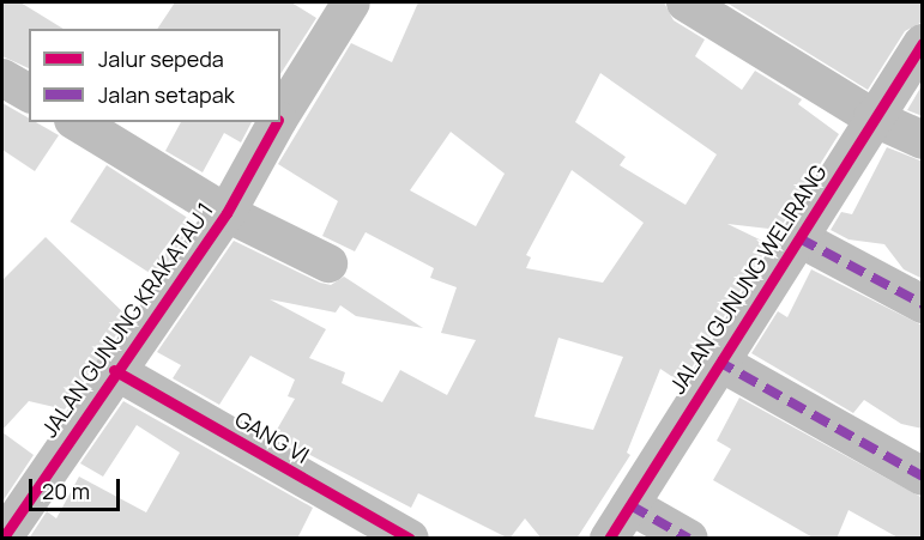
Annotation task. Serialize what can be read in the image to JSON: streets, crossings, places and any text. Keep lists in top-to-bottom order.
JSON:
{
  "streets": {
    "street": ["JALAN GUNUNG WELIRANG", "JALAN GUNUNG KRAKATAU 1", "GANG VI"]
  },
  "crossings": [
    ["JALAN GUNUNG KRAKATAU 1", "GANG VI"]
  ],
  "legend": ["Jalur sepeda", "Jalan setapak"],
  "scale_bar": "20 m"
}
